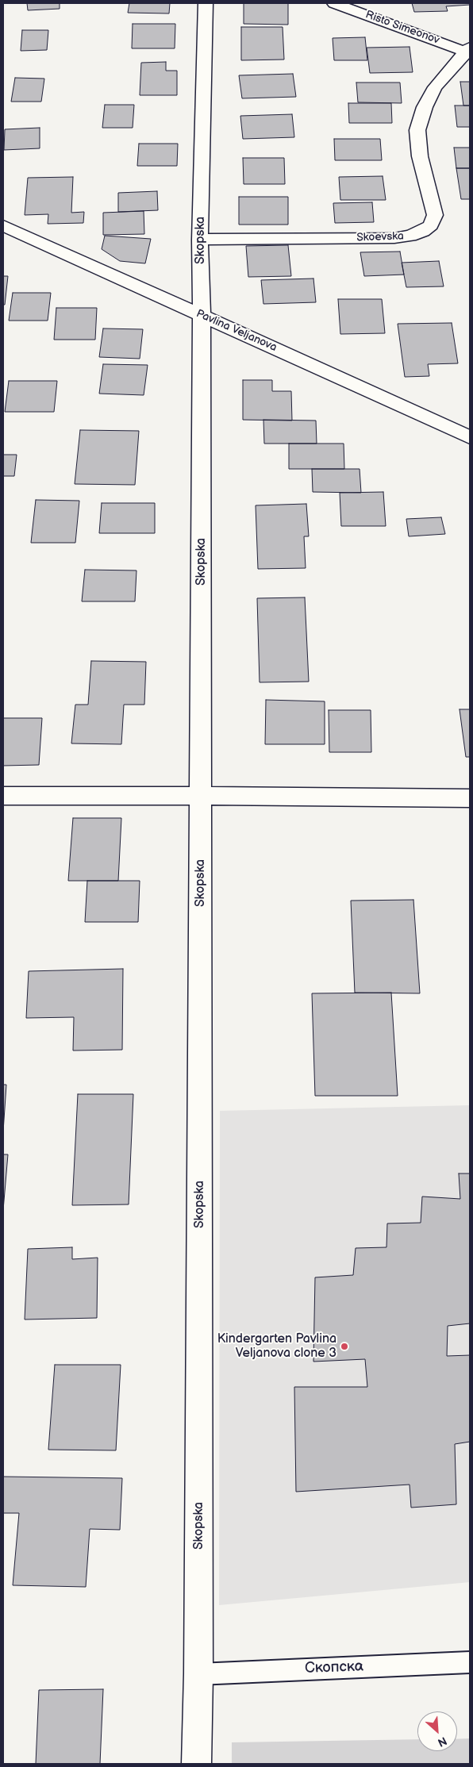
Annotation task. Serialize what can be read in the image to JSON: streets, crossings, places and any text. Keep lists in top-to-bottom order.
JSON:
{
  "streets": {
    "street": [
      "Risto Simeonov",
      "Skoevska",
      "Skopska",
      "Pavlina Veljanova"
    ],
    "lane": ["Скопска"]
  },
  "crossings": [
    ["Risto Simeonov", "Skoevska"],
    ["Skoevska", "Skopska"],
    ["Skopska", "Pavlina Veljanova"],
    ["Skopska", "Скопска"]
  ],
  "places": ["Kindergarten Pavlina Veljanova clone 3"],
  "north": "bottom right"
}
